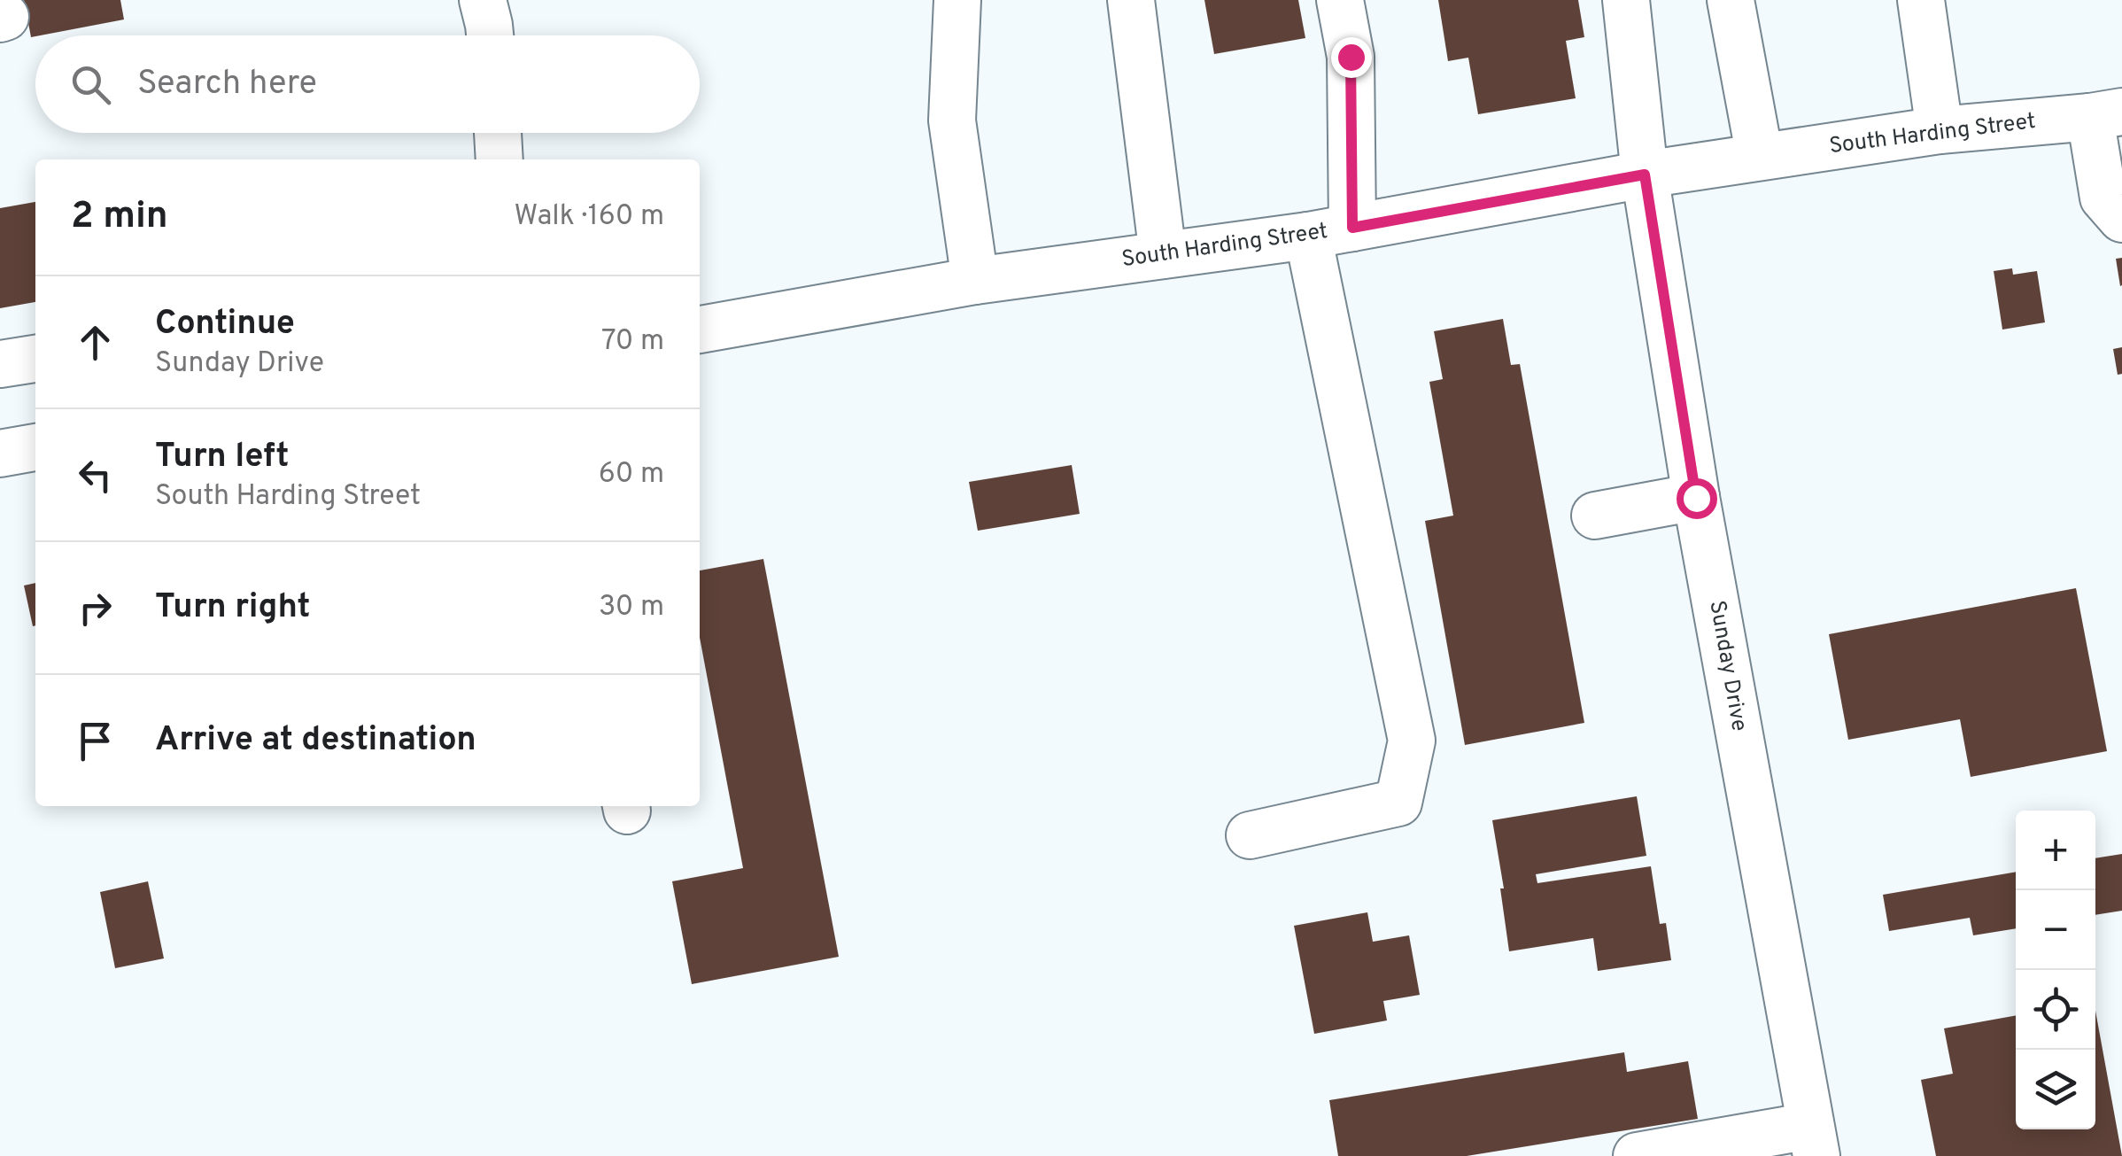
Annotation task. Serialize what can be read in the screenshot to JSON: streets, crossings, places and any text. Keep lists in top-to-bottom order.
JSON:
{
  "streets": {
    "street": ["South Harding Street", "Sunday Drive"]
  },
  "crossings": [
    ["South Harding Street", "Sunday Drive"]
  ],
  "page": {
    "search": "Search here",
    "heading": ["2 min", "Walk · 160 m"],
    "list": [
      ["Continue", "Sunday Drive", "70 m"],
      ["Turn left", "South Harding Street", "60 m"],
      ["Turn right", "30 m"],
      "Arrive at destination"
    ],
    "map_buttons": ["+", "−"]
  }
}
